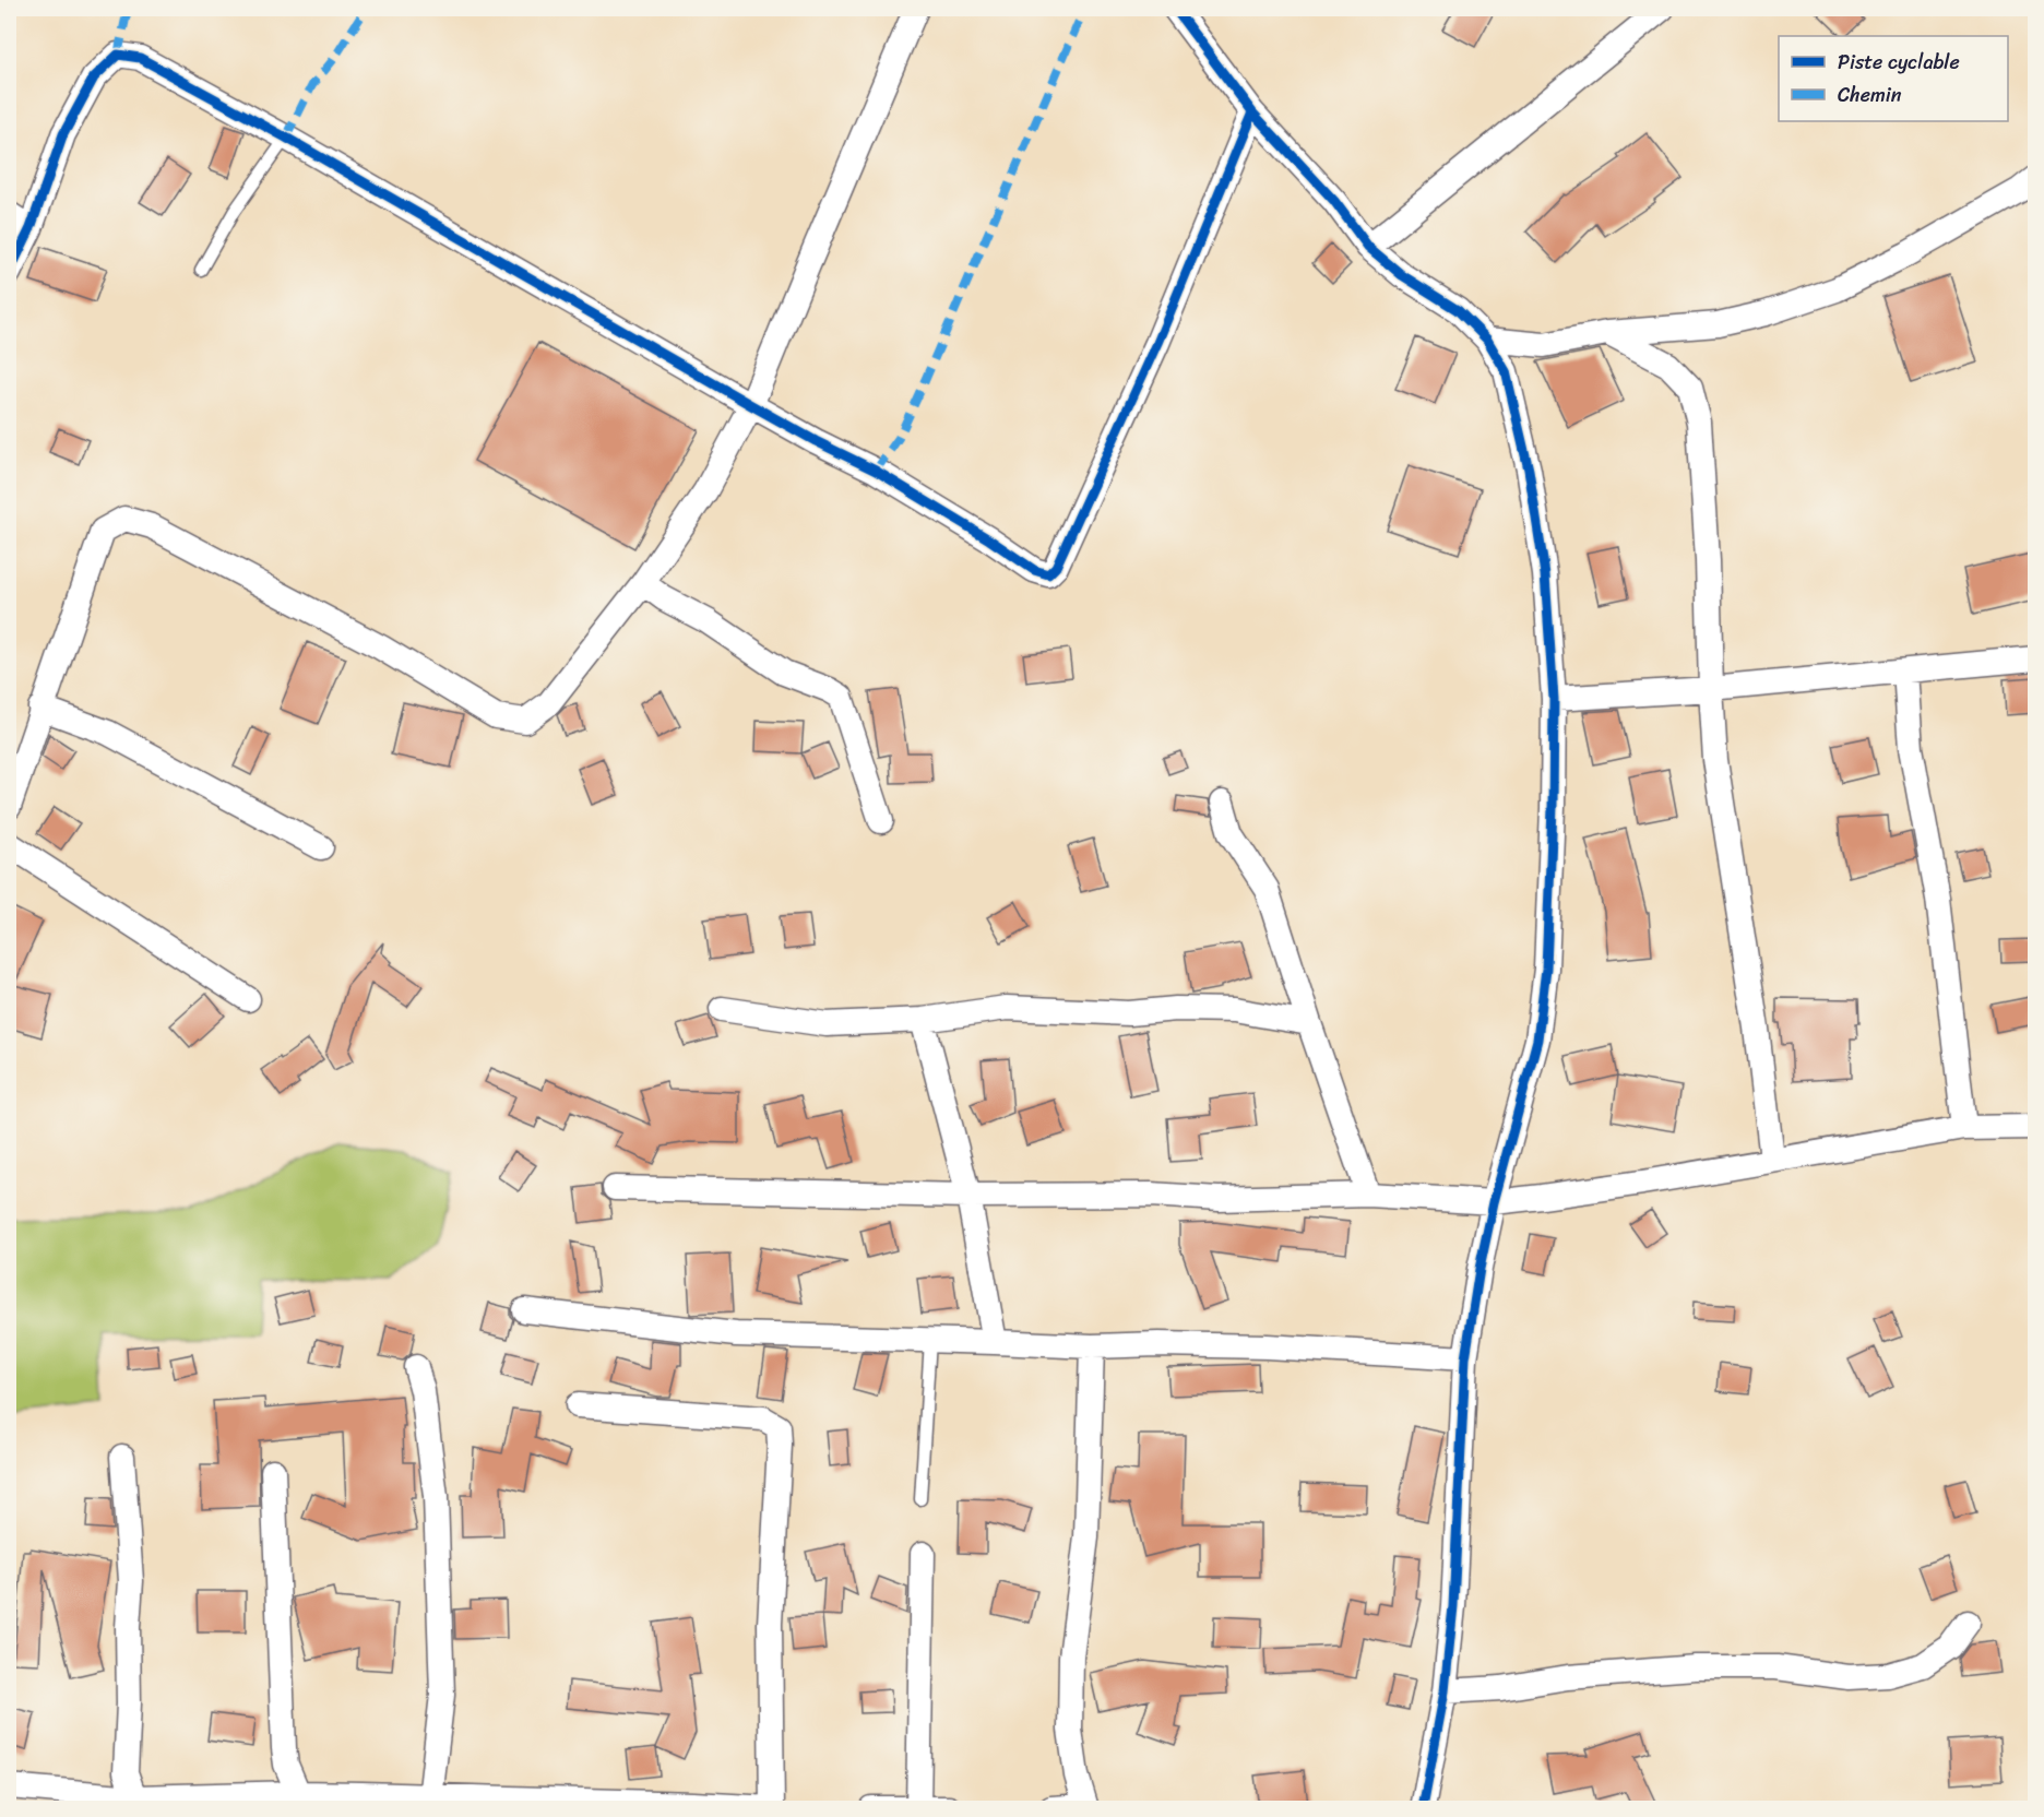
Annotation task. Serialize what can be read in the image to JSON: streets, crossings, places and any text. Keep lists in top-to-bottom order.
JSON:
{
  "legend": ["Piste cyclable", "Chemin"]
}
